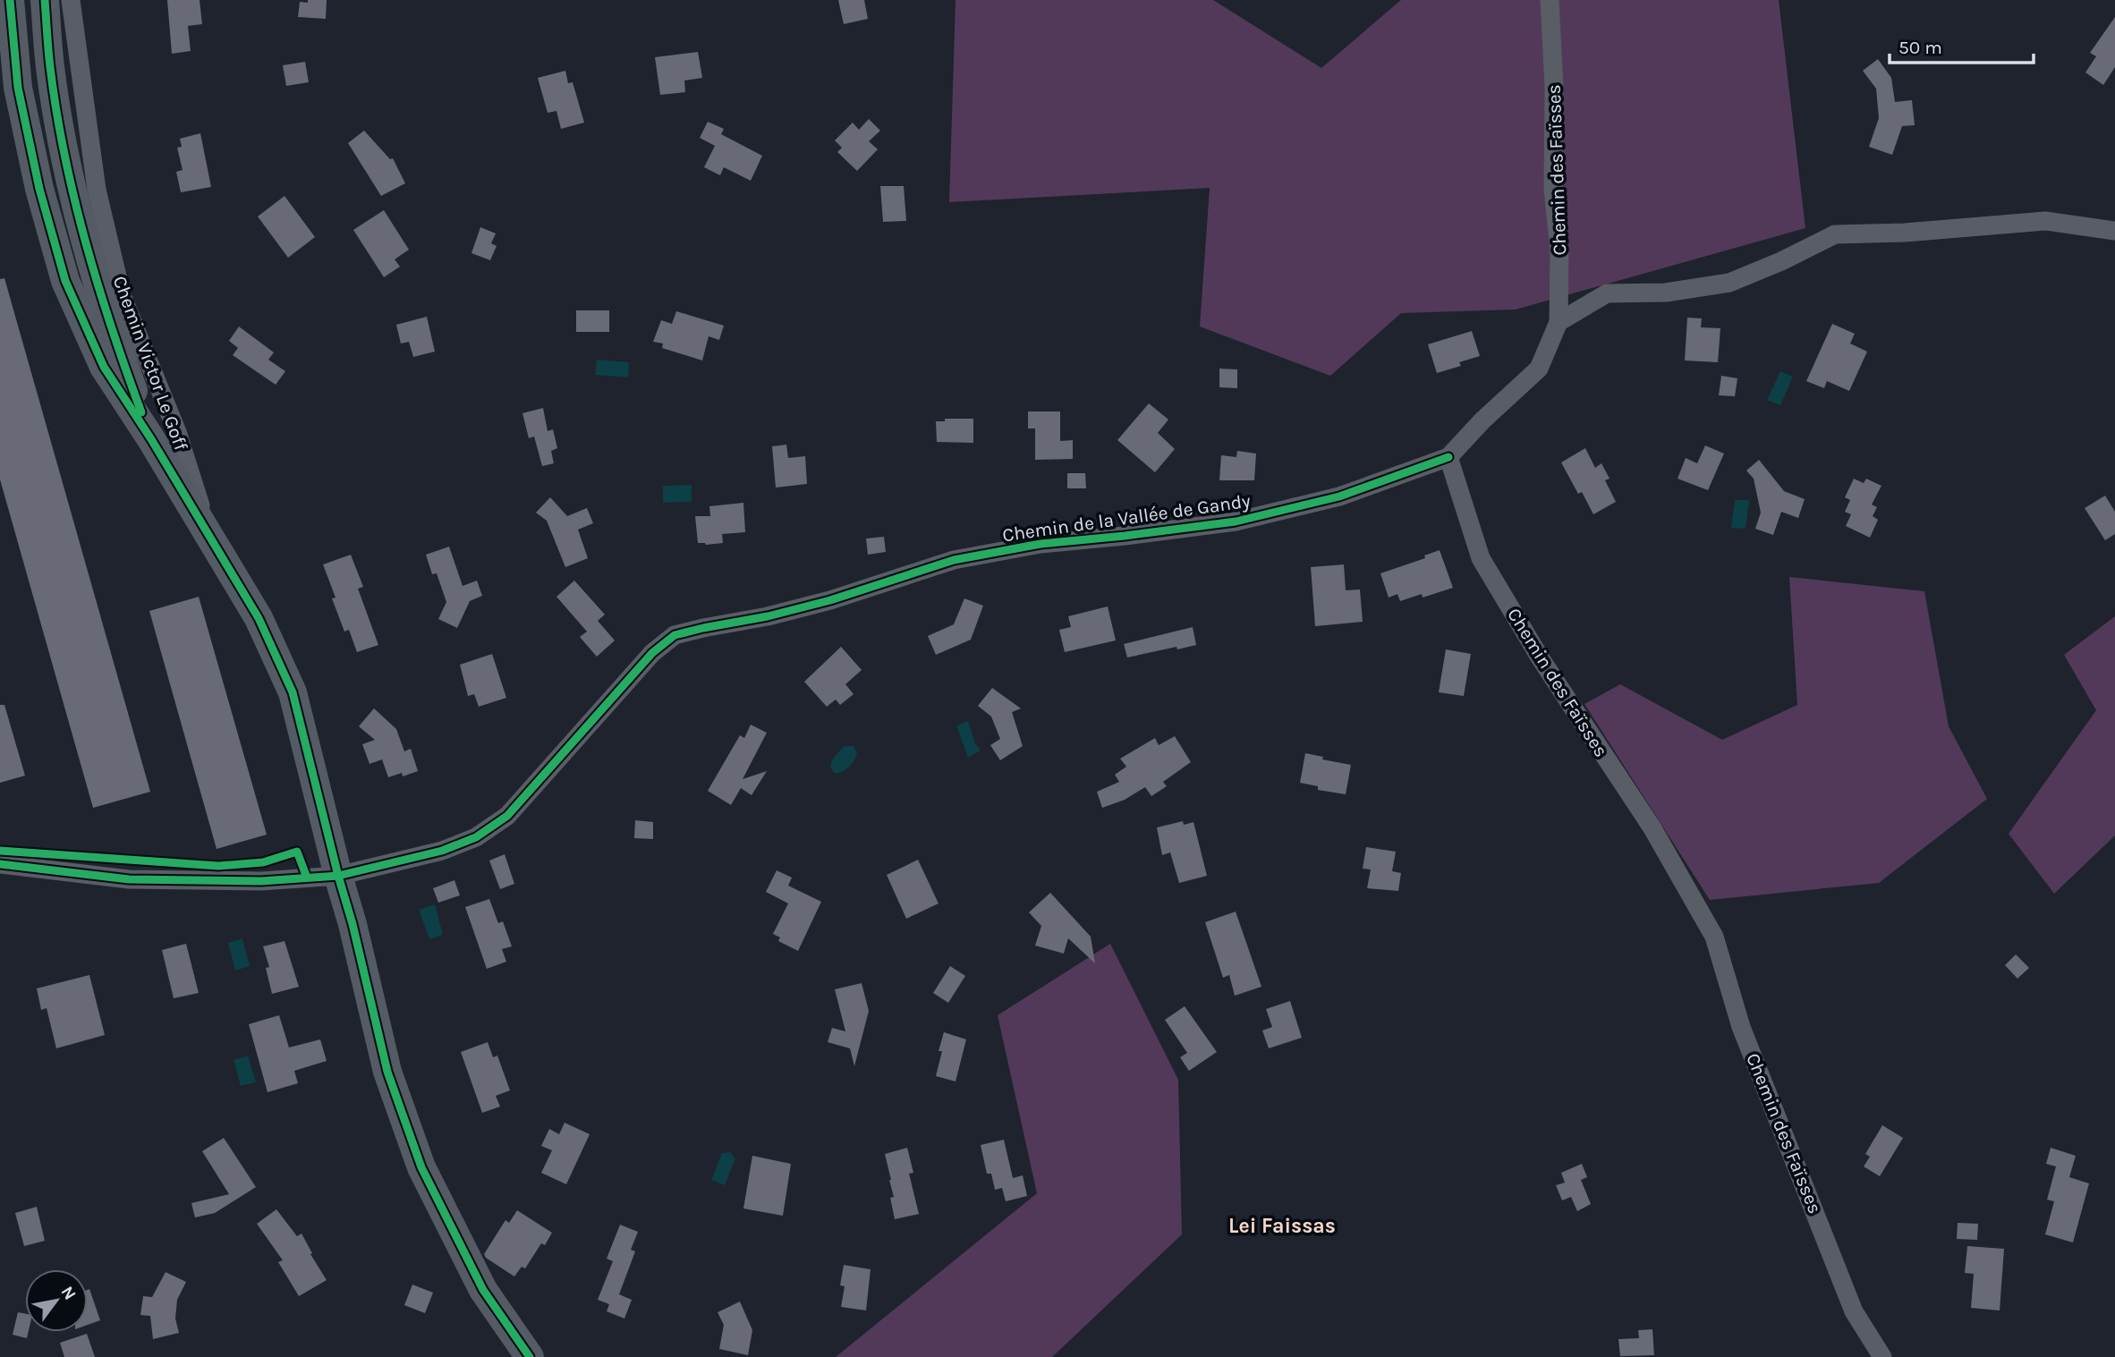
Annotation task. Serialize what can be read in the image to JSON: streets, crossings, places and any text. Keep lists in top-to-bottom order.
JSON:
{
  "streets": {
    "street": ["Chemin des Faïsses", "Chemin Victor Le Goff", "Chemin de la Vallée de Gandy"]
  },
  "crossings": [
    ["Chemin des Faïsses", "Chemin de la Vallée de Gandy"]
  ],
  "districts": ["Lei Faissas"],
  "scale_bar": "50 m",
  "north": "top right"
}
